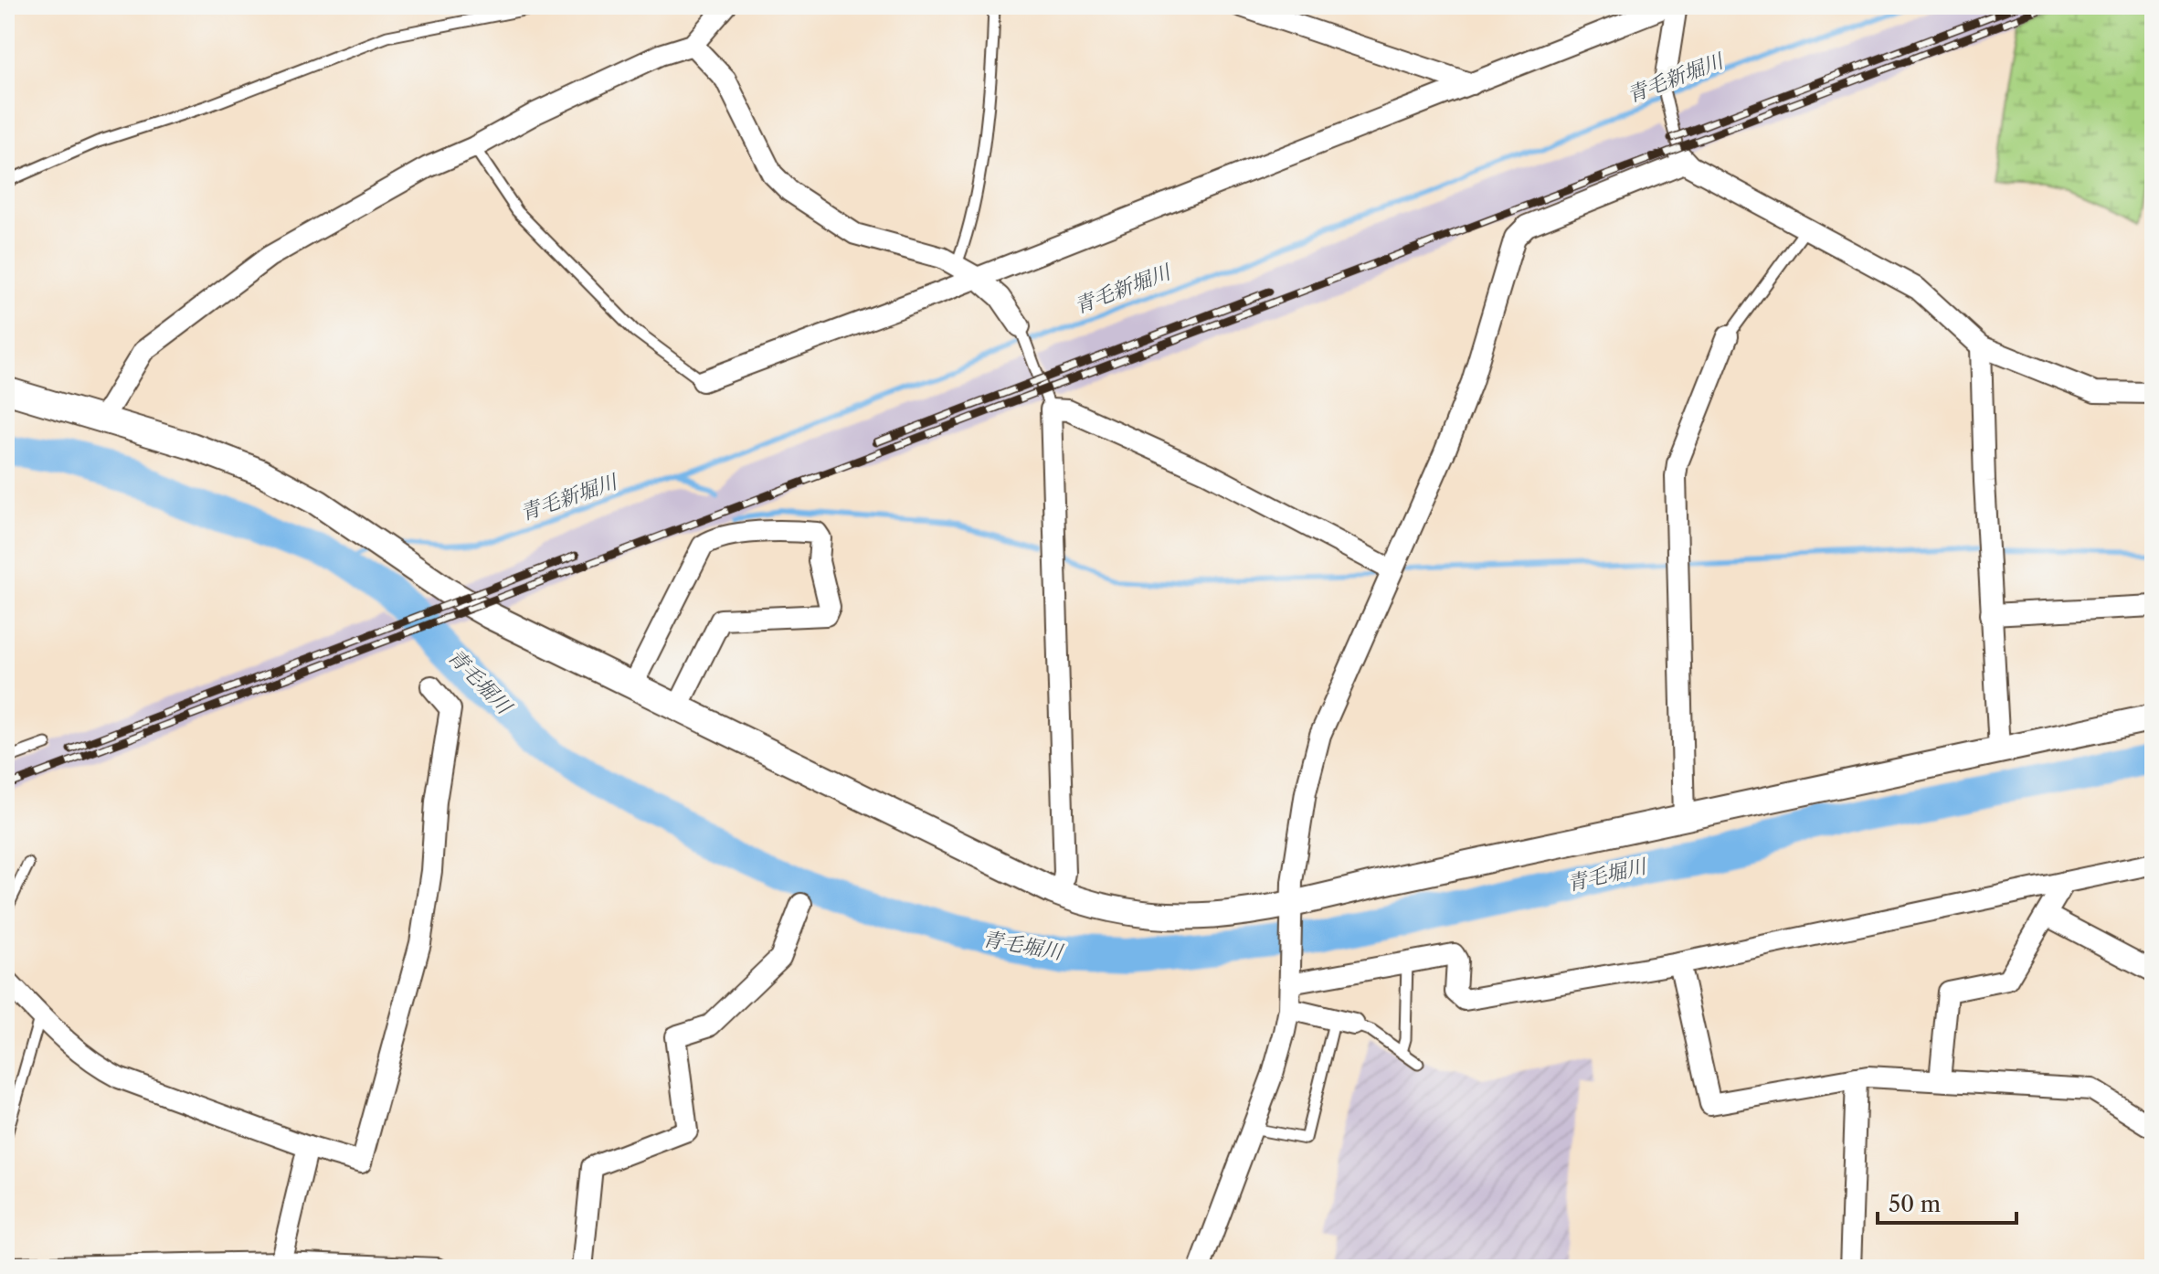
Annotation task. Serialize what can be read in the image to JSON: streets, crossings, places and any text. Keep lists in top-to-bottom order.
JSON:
{
  "water": ["青毛新堀川", "青毛堀川"],
  "scale_bar": "50 m"
}
